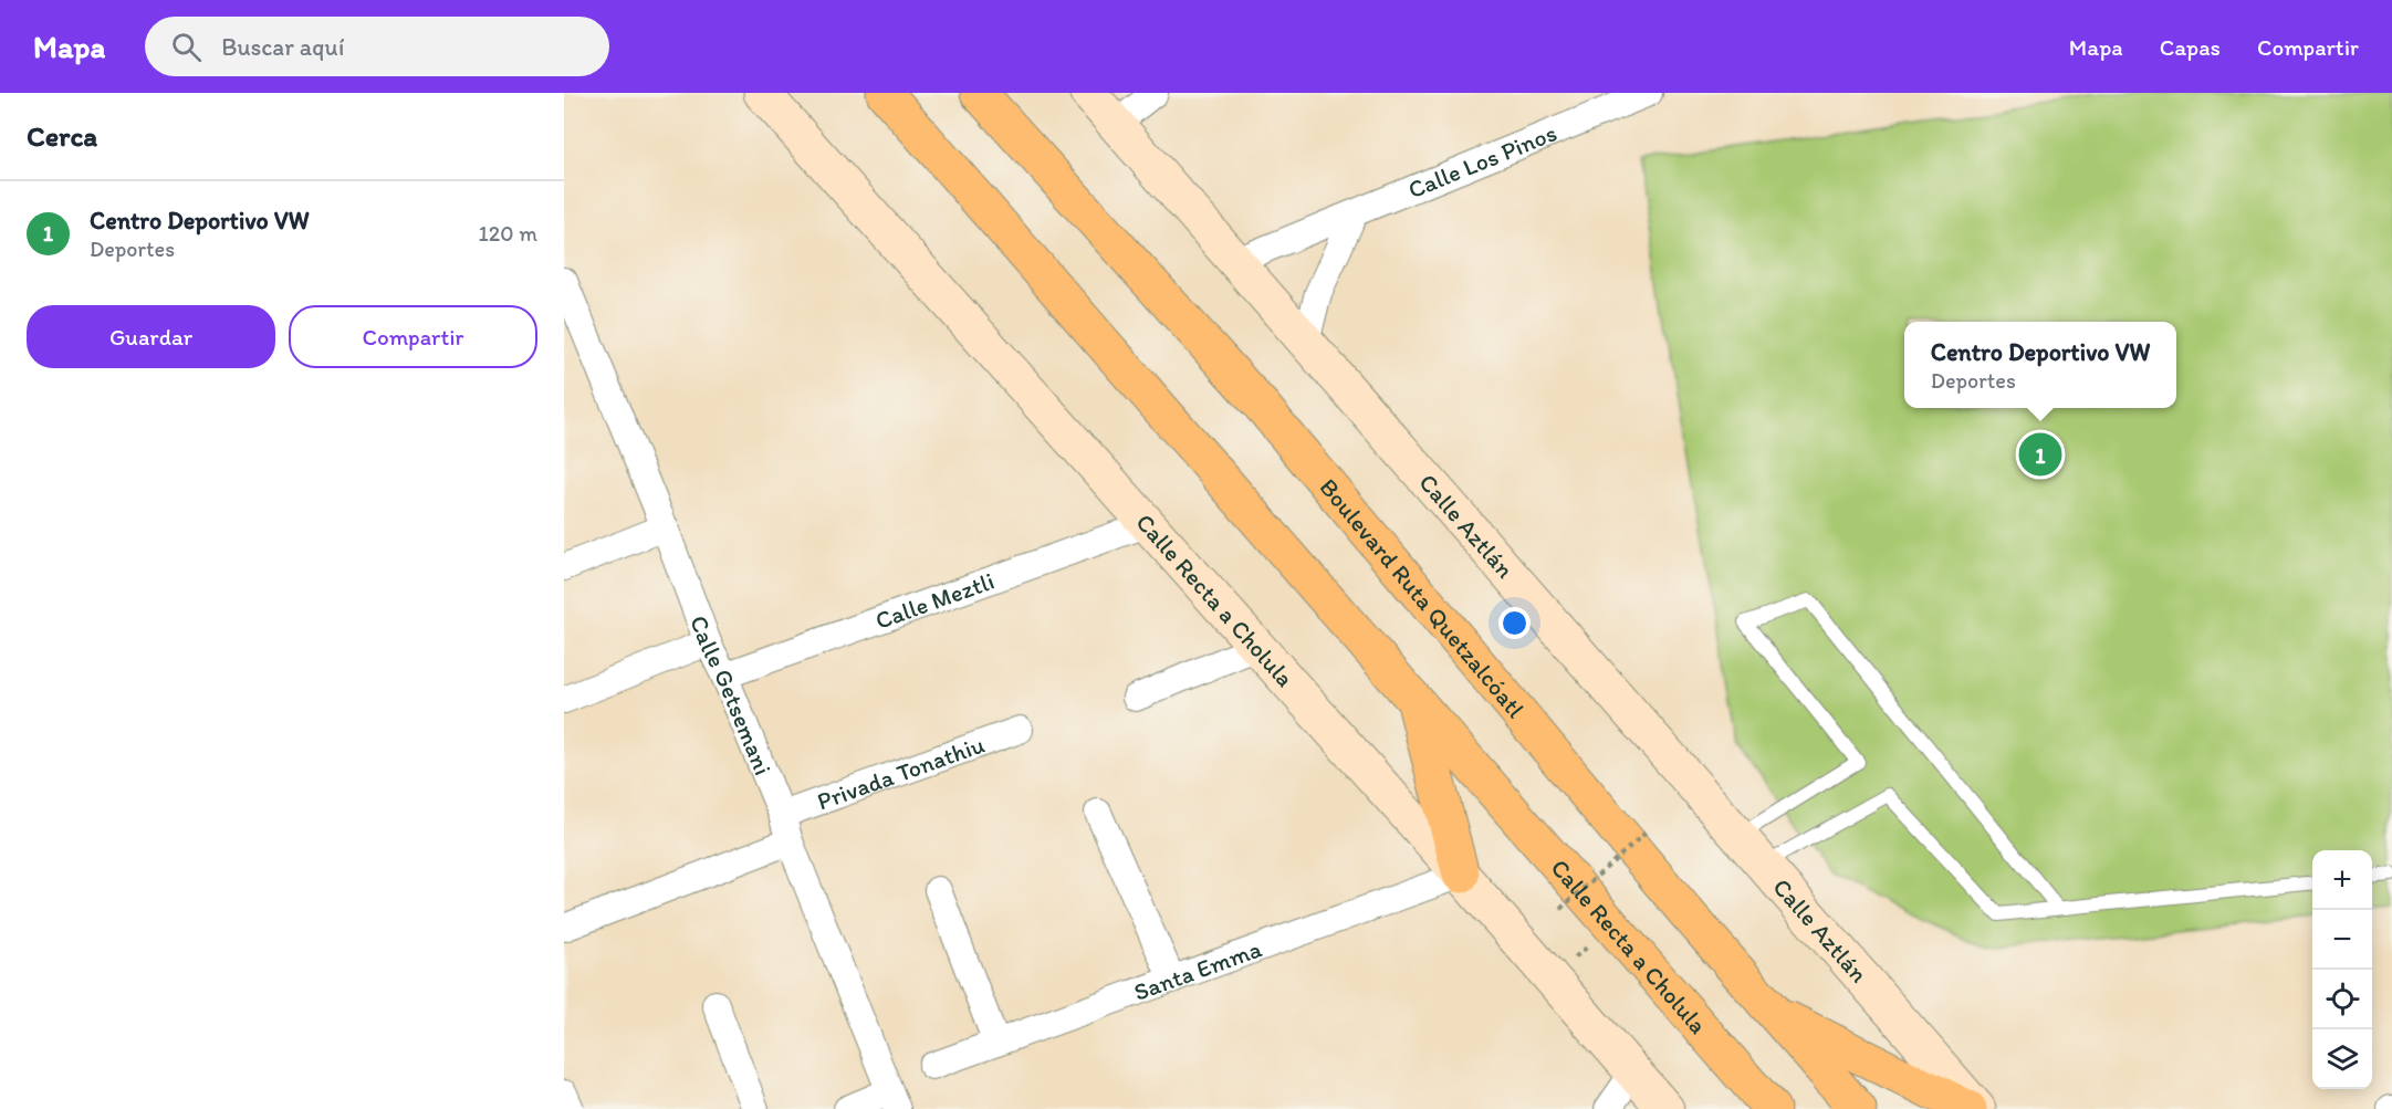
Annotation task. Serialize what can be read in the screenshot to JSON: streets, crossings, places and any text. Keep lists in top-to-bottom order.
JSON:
{
  "streets": {
    "main road": ["Calle Aztlán", "Boulevard Ruta Quetzalcóatl", "Calle Recta a Cholula"],
    "street": [
      "Calle Los Pinos",
      "Calle Meztli",
      "Calle Getsemani",
      "Privada Tonathiu",
      "Santa Emma"
    ]
  },
  "crossings": [
    ["Calle Los Pinos", "Calle Aztlán"],
    ["Calle Meztli", "Calle Recta a Cholula"],
    ["Calle Meztli", "Calle Getsemani"],
    ["Calle Recta a Cholula", "Santa Emma"],
    ["Calle Getsemani", "Privada Tonathiu"]
  ],
  "page": {
    "header": "Mapa",
    "search": "Buscar aquí",
    "nav": ["Mapa", "Capas", "Compartir"],
    "heading": "Cerca",
    "list": [
      {
        "mark": "1",
        "name": "Centro Deportivo VW",
        "note": "Deportes",
        "value": "120 m"
      }
    ],
    "buttons": ["Guardar", "Compartir"],
    "popup": ["Centro Deportivo VW", "Deportes"],
    "pins": "1",
    "map_buttons": ["+", "−"]
  }
}
